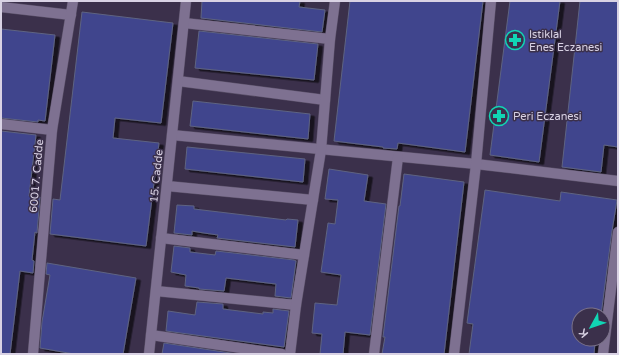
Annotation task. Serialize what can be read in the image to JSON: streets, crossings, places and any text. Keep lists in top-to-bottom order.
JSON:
{
  "streets": {
    "street": ["60017. Cadde", "15. Cadde"]
  },
  "places": {
    "pharmacy": ["Istiklal Enes Eczanesi", "Peri Eczanesi"]
  },
  "north": "bottom left"
}
